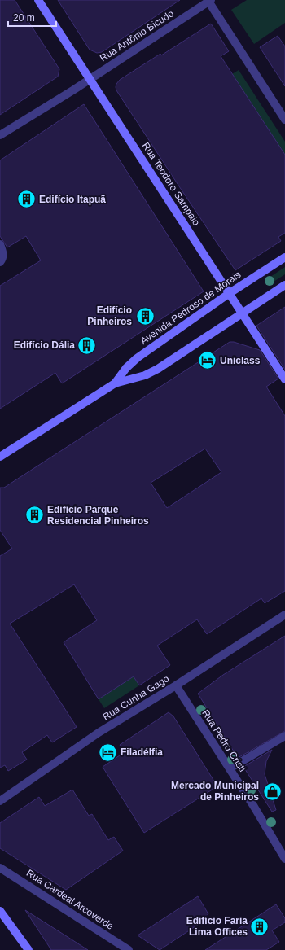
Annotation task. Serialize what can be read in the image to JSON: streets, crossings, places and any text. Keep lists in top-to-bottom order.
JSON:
{
  "streets": {
    "main road": ["Rua Teodoro Sampaio", "Avenida Pedroso de Morais"],
    "street": [
      "Rua Antônio Bicudo",
      "Rua Cunha Gago",
      "Rua Pedro Cristi",
      "Rua Cardeal Arcoverde"
    ]
  },
  "crossings": [
    ["Rua Antônio Bicudo", "Rua Teodoro Sampaio"],
    ["Rua Teodoro Sampaio", "Avenida Pedroso de Morais"],
    ["Rua Cunha Gago", "Rua Pedro Cristi"]
  ],
  "places": {
    "building": [
      "Edifício Itapuã",
      "Edifício Pinheiros",
      "Edifício Dália",
      "Edifício Parque Residencial Pinheiros",
      "Edifício Faria Lima Offices"
    ],
    "hotel": ["Uniclass", "Filadélfia"],
    "shop": ["Mercado Municipal de Pinheiros"]
  },
  "scale_bar": "20 m"
}
